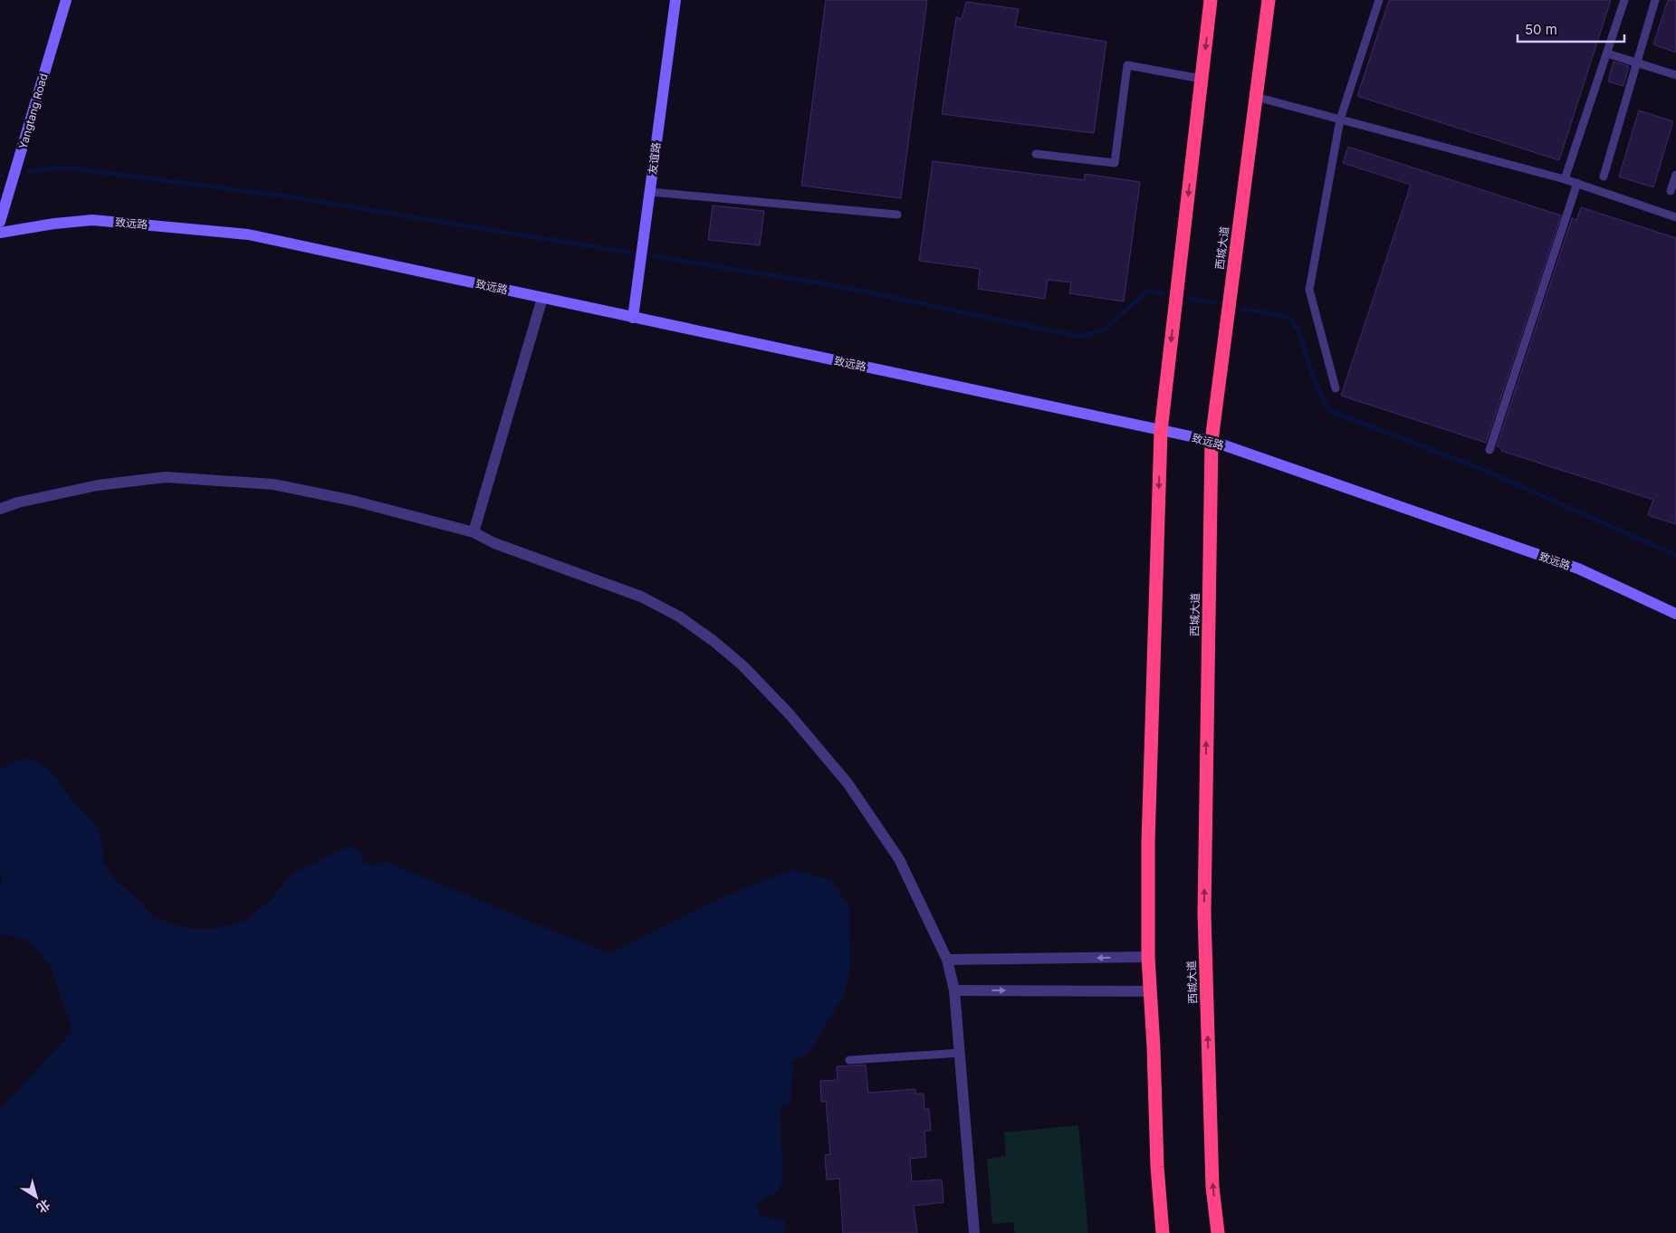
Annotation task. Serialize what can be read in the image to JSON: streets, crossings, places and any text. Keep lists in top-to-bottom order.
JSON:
{
  "streets": {
    "highway": ["西城大道"],
    "main road": ["Yangtang Road", "友谊路", "致远路"]
  },
  "crossings": [
    ["友谊路", "致远路"],
    ["致远路", "西城大道"]
  ],
  "scale_bar": "50 m",
  "north": "bottom right"
}
